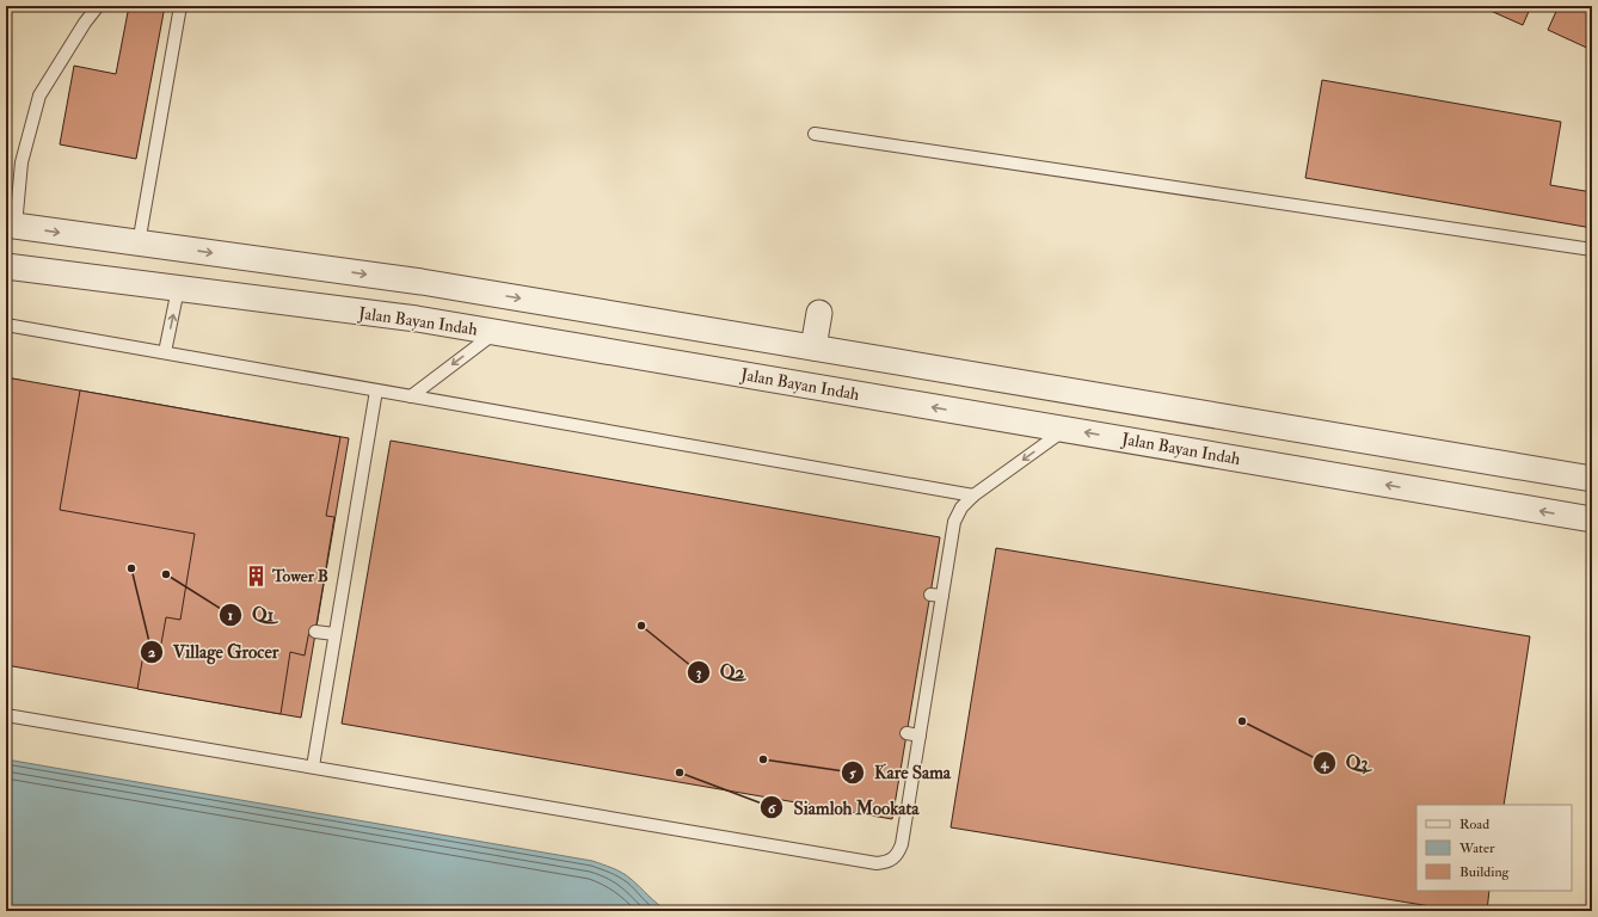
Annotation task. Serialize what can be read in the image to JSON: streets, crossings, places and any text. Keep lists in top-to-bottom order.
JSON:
{
  "streets": {
    "street": ["Jalan Bayan Indah"]
  },
  "places": {
    "other": [
      "Village Grocer",
      "Q1",
      "Q2",
      "Q3",
      "Kare Sama",
      "Siamloh Mookata"
    ],
    "building": ["Tower B"]
  },
  "legend": ["Road", "Water", "Building"]
}
